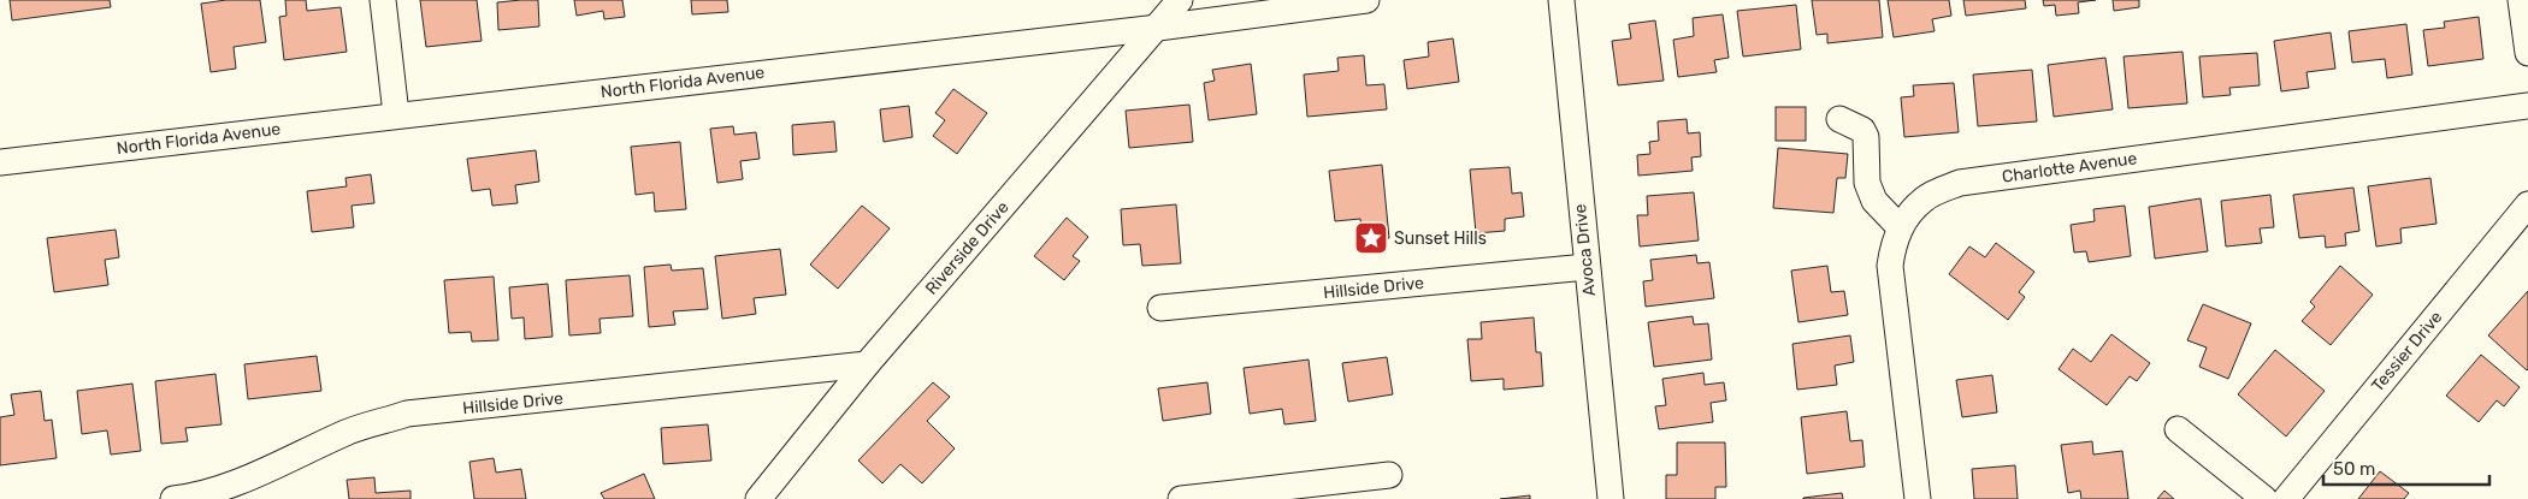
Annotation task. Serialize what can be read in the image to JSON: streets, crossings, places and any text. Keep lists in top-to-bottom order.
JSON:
{
  "streets": {
    "street": [
      "North Florida Avenue",
      "Charlotte Avenue",
      "Riverside Drive",
      "Avoca Drive",
      "Hillside Drive",
      "Tessier Drive"
    ]
  },
  "crossings": [
    ["North Florida Avenue", "Riverside Drive"],
    ["Riverside Drive", "Hillside Drive"],
    ["Avoca Drive", "Hillside Drive"]
  ],
  "places": {
    "place": ["Sunset Hills"]
  },
  "scale_bar": "50 m"
}
